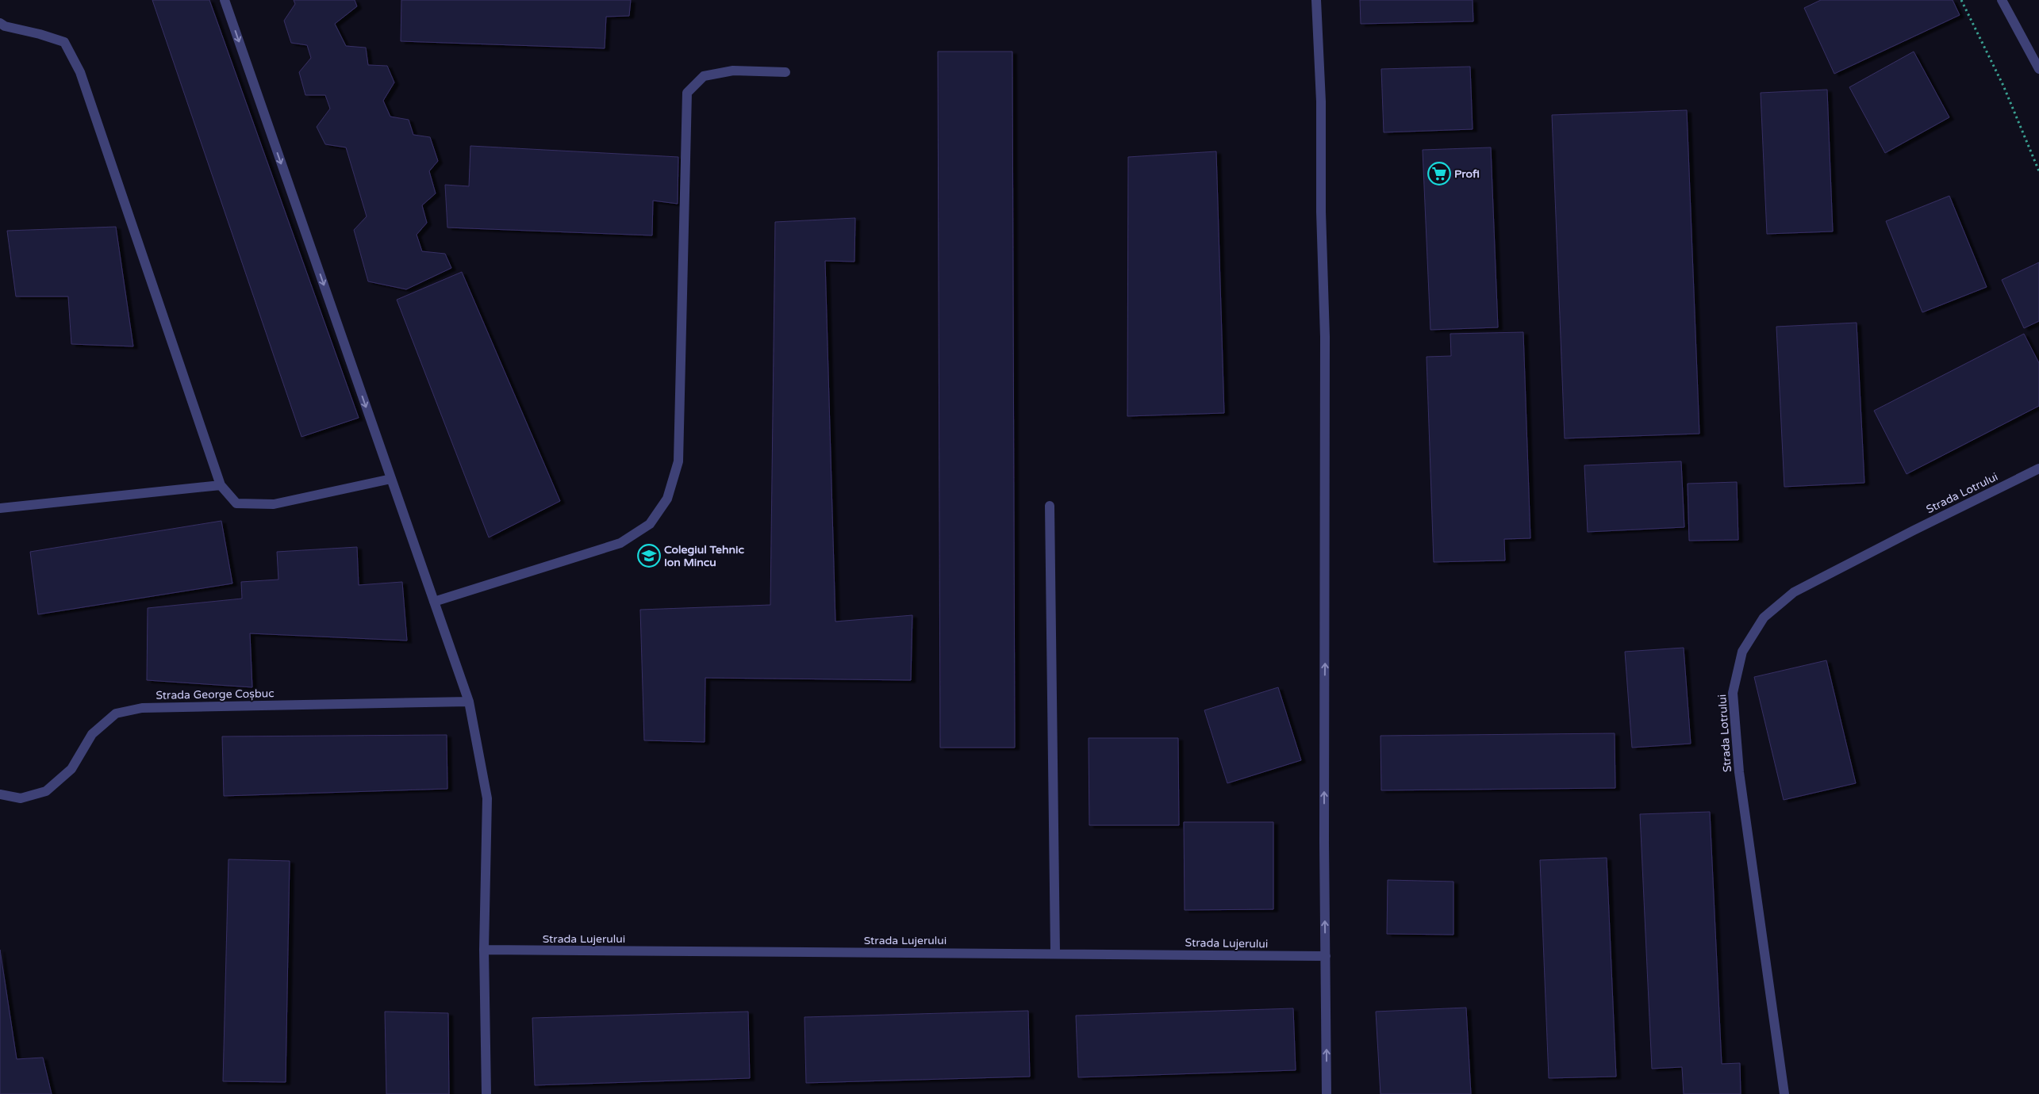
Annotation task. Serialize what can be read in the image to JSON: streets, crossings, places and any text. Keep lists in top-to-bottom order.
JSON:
{
  "streets": {
    "street": ["Strada Lotrului", "Strada George Coșbuc", "Strada Lujerului"]
  },
  "places": {
    "supermarket": ["Profi"],
    "school or university": ["Colegiul Tehnic Ion Mincu"]
  }
}
